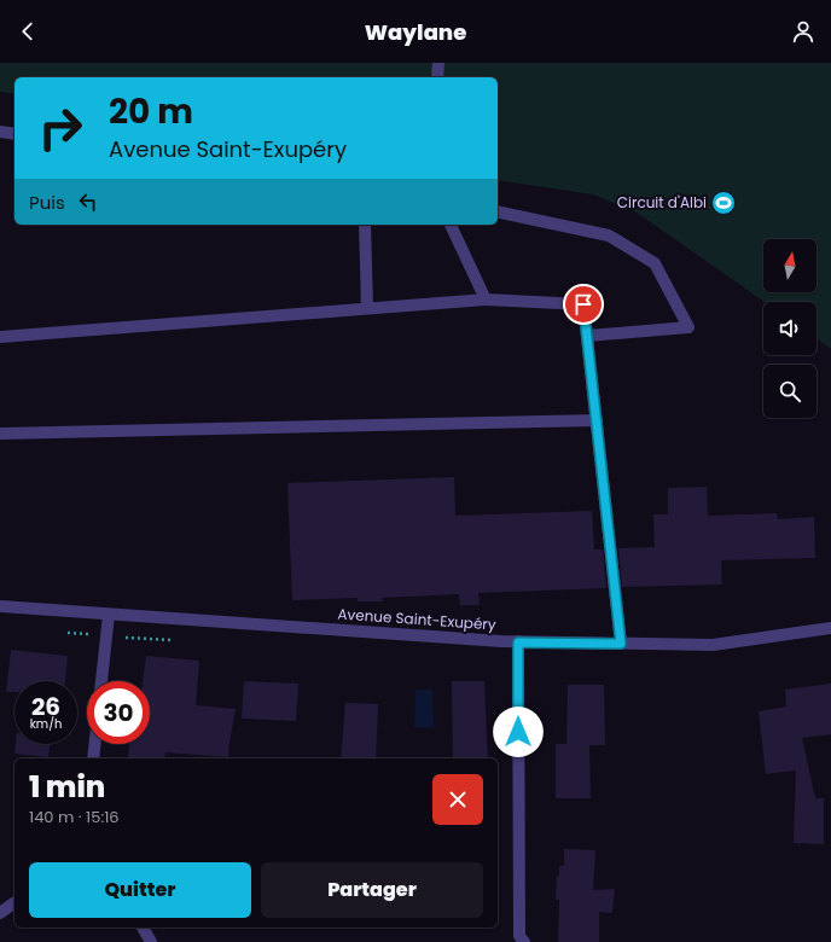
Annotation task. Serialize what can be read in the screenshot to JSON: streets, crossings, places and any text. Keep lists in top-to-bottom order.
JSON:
{
  "streets": {
    "street": ["Avenue Saint-Exupéry"]
  },
  "places": {
    "sports": ["Circuit d'Albi"]
  },
  "north": "top",
  "page": {
    "header": "Waylane",
    "turn": ["20 m", "Avenue Saint-Exupéry"],
    "then": "Puis",
    "speed": "26 km/h",
    "limit": "30",
    "heading": ["1 min", "140 m · 15:16"],
    "buttons": ["Quitter", "Partager"]
  }
}
